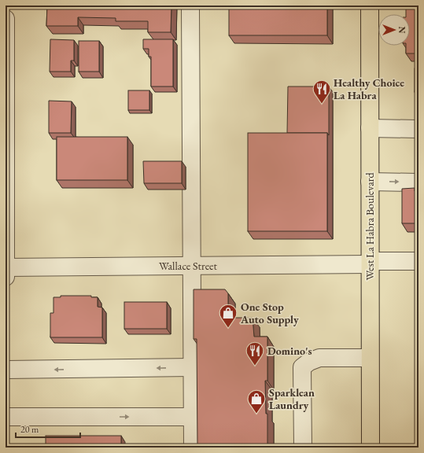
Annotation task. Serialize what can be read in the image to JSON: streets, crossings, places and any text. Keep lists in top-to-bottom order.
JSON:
{
  "streets": {
    "main road": ["West La Habra Boulevard"],
    "street": ["Wallace Street"]
  },
  "crossings": [
    ["West La Habra Boulevard", "Wallace Street"]
  ],
  "places": {
    "restaurant": ["Healthy Choice La Habra", "Domino's"],
    "shop": ["One Stop Auto Supply", "Sparklean Laundry"]
  },
  "scale_bar": "20 m",
  "north": "right"
}
